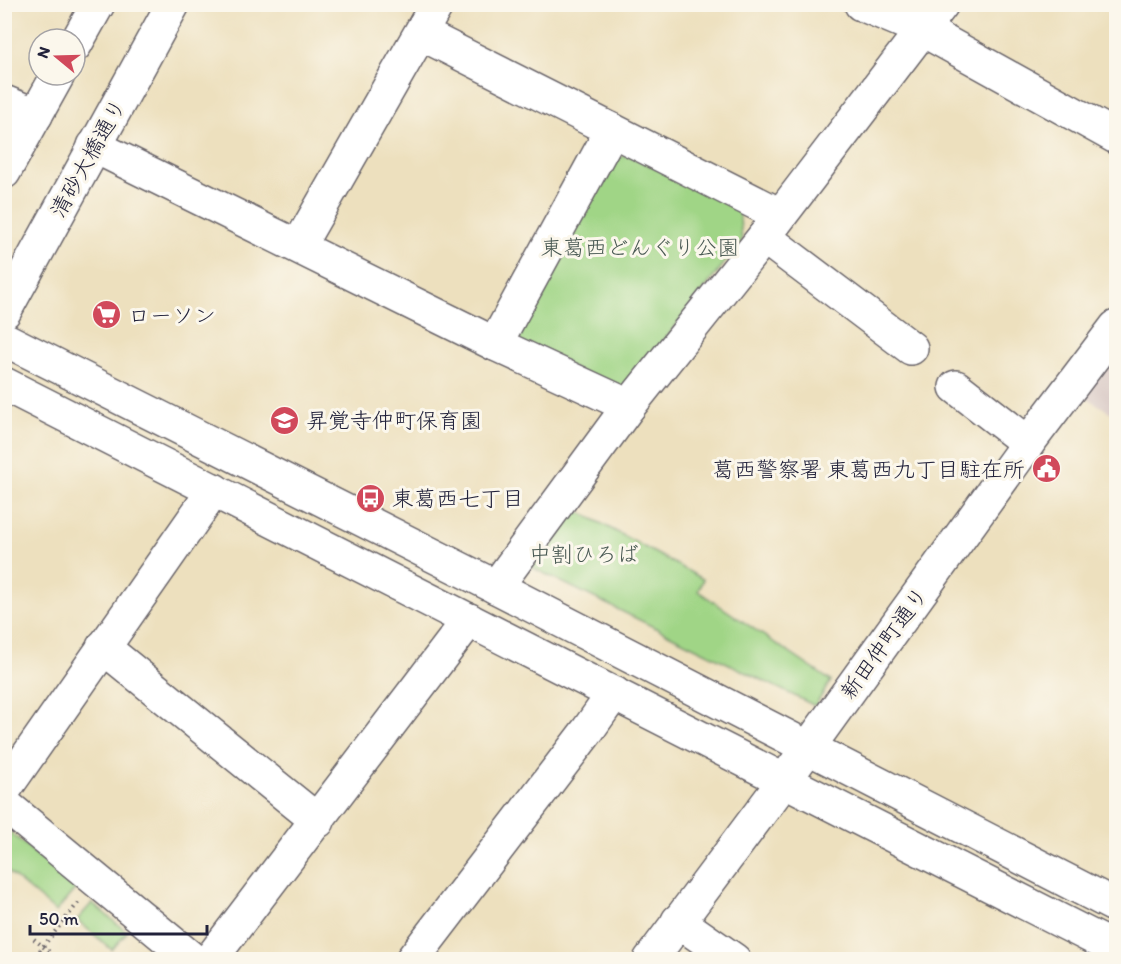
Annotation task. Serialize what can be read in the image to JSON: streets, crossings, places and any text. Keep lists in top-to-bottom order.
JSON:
{
  "streets": {
    "street": ["清砂大橋通り", "新田仲町通り"]
  },
  "parks": ["東葛西どんぐり公園", "中割ひろば"],
  "places": {
    "supermarket": ["ローソン"],
    "school or university": ["昇覚寺仲町保育園"],
    "public building": ["葛西警察署 東葛西九丁目駐在所"],
    "bus stop": ["東葛西七丁目"]
  },
  "scale_bar": "50 m",
  "north": "left"
}
